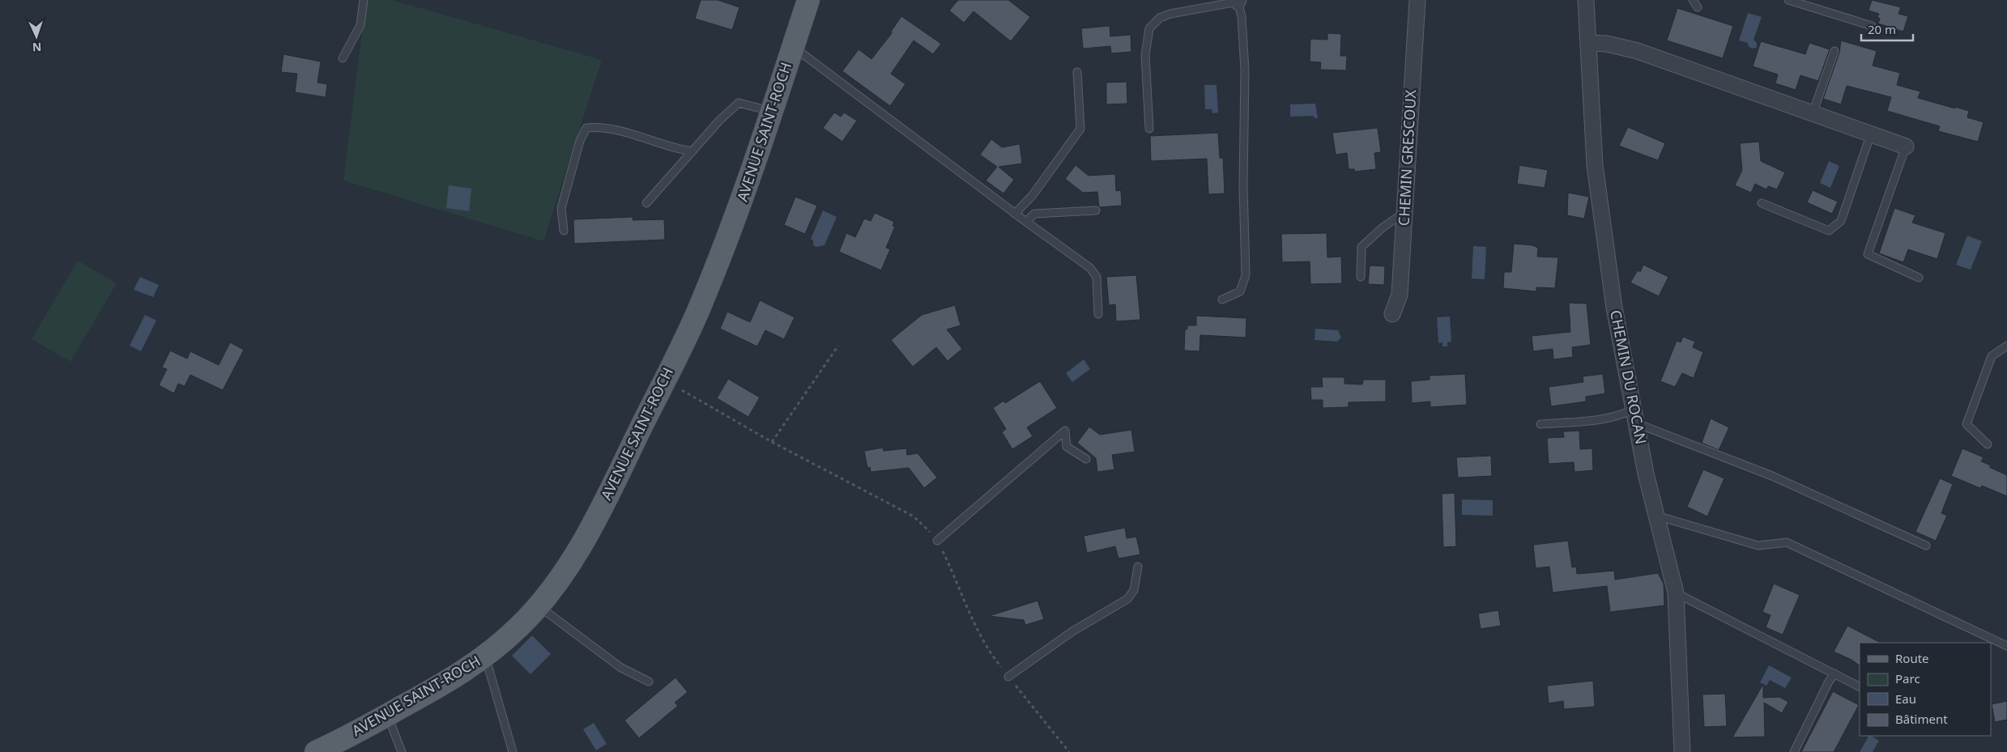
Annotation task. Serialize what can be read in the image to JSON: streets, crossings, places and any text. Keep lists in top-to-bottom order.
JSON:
{
  "streets": {
    "main road": ["AVENUE SAINT-ROCH"],
    "street": ["CHEMIN GRESCOUX", "CHEMIN DU ROCAN"]
  },
  "legend": [
    "Route",
    "Parc",
    "Eau",
    "Bâtiment"
  ],
  "scale_bar": "20 m",
  "north": "bottom"
}
